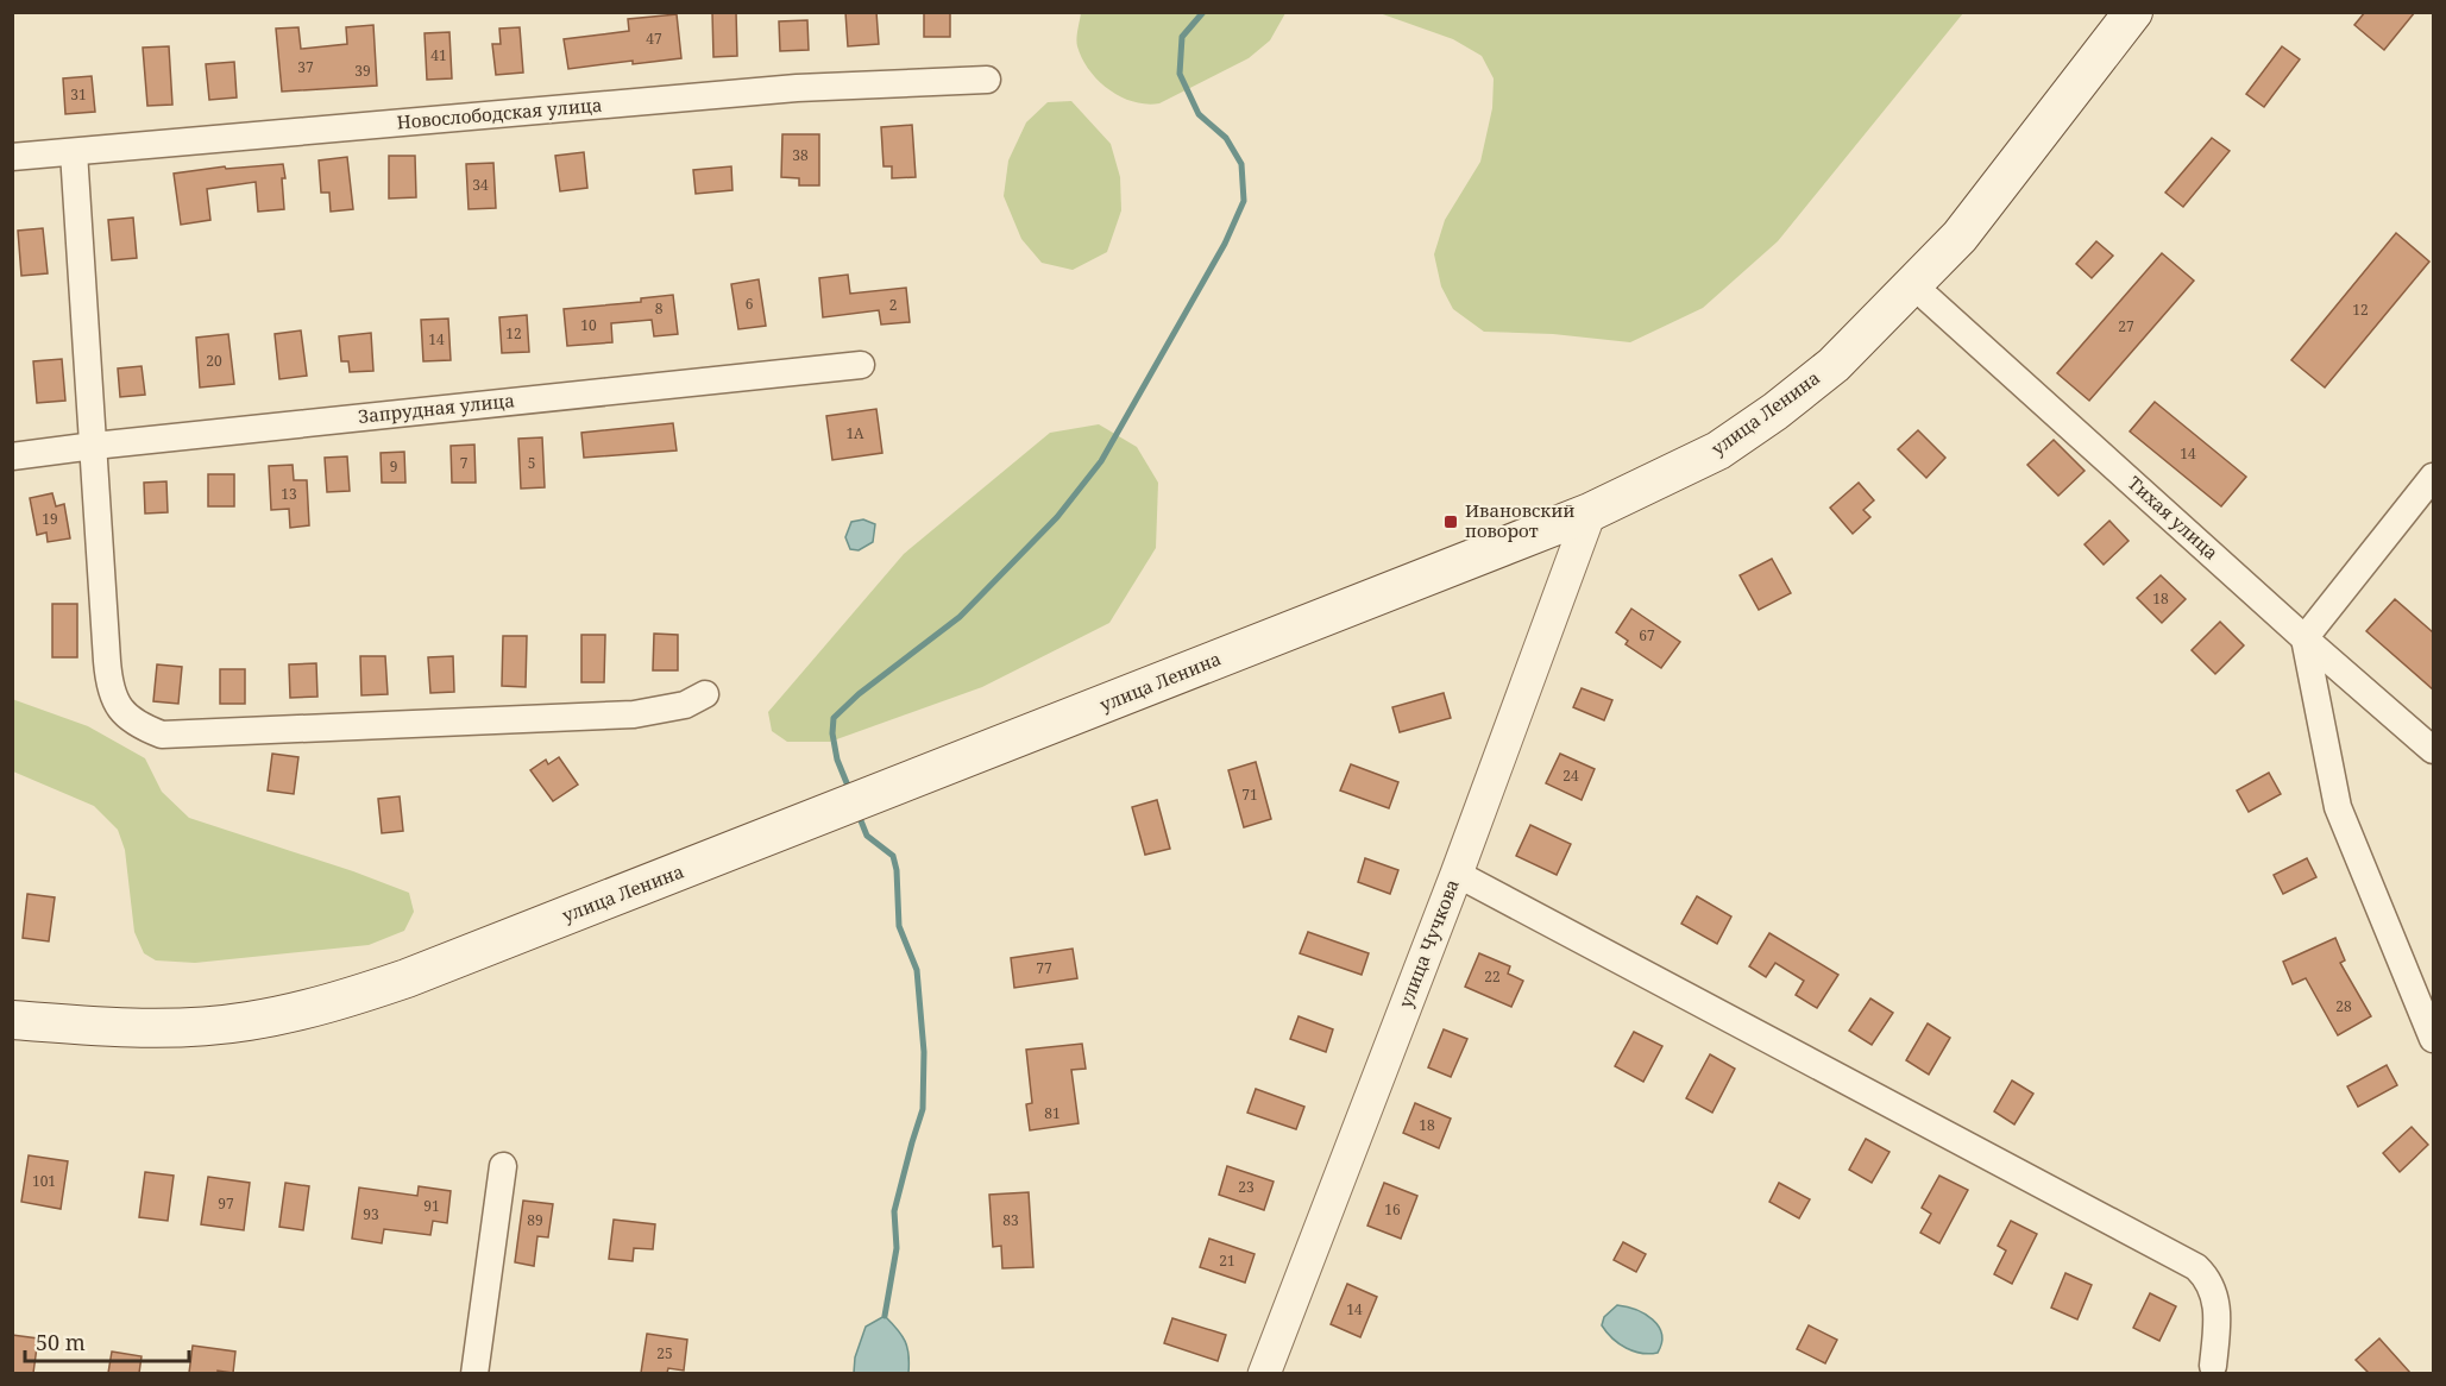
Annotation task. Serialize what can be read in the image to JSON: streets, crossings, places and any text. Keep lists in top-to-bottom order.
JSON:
{
  "streets": {
    "main road": ["улица Ленина"],
    "street": [
      "Новослободская улица",
      "Запрудная улица",
      "Тихая улица",
      "улица Чучкова"
    ]
  },
  "crossings": [
    ["улица Ленина", "Тихая улица"],
    ["улица Ленина", "улица Чучкова"]
  ],
  "places": {
    "transit": ["Ивановский поворот"]
  },
  "house_numbers": [
    "47",
    "41",
    "37",
    "39",
    "31",
    "38",
    "34",
    "6",
    "2",
    "8",
    "12",
    "10",
    "27",
    "12",
    "14",
    "20",
    "1А",
    "14",
    "7",
    "5",
    "9",
    "13",
    "19",
    "18",
    "67",
    "24",
    "71",
    "77",
    "22",
    "28",
    "81",
    "18",
    "101",
    "23",
    "97",
    "91",
    "16",
    "93",
    "89",
    "83",
    "21",
    "14",
    "25"
  ],
  "scale_bar": "50 m"
}
